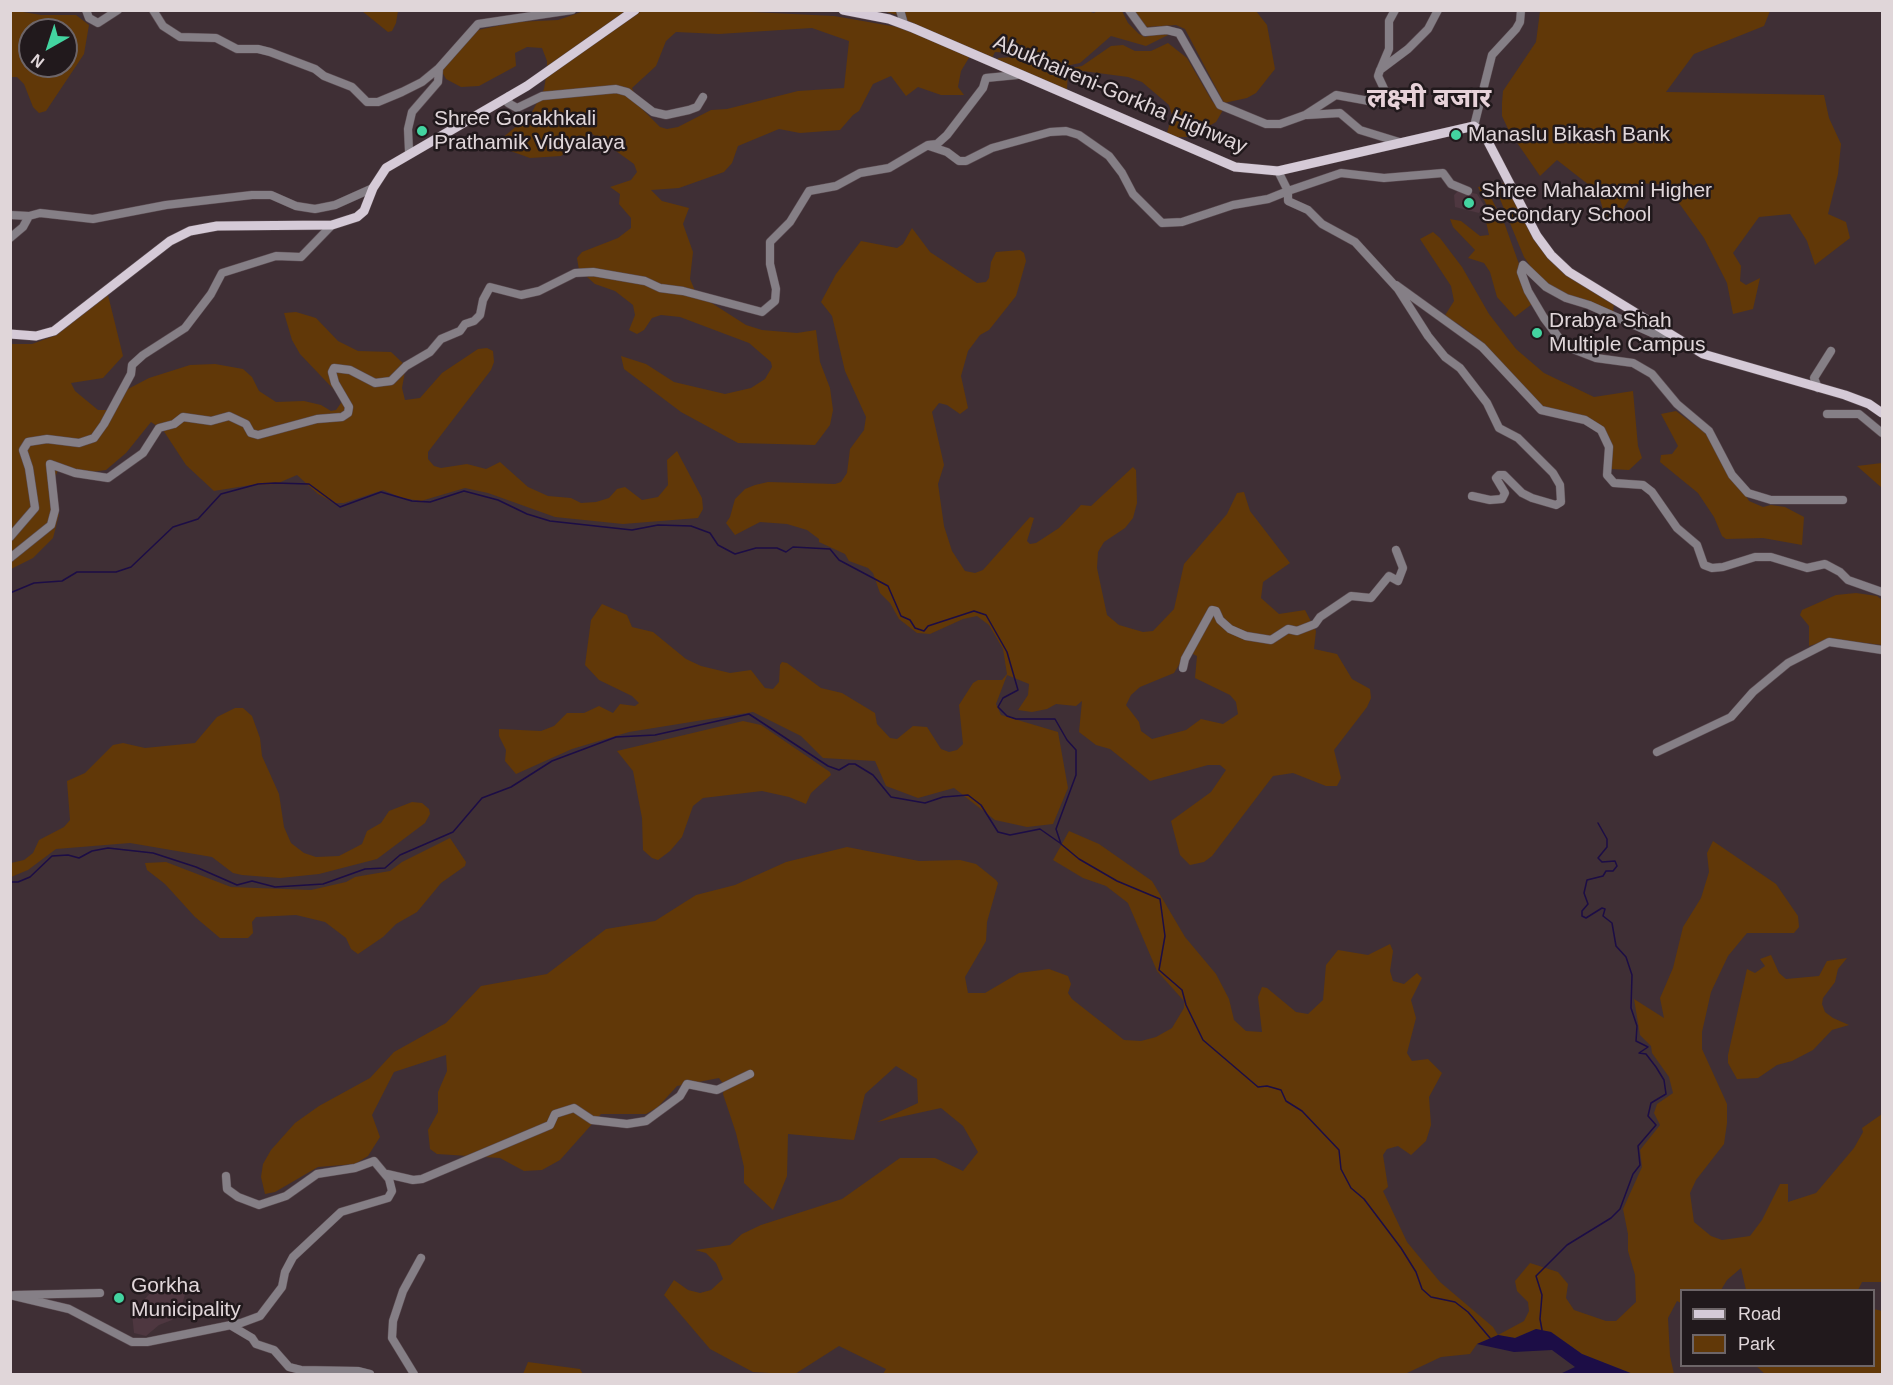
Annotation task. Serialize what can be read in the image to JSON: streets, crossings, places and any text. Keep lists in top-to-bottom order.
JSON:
{
  "streets": {
    "main road": ["Abukhaireni-Gorkha Highway"]
  },
  "districts": ["लक्ष्मी बजार"],
  "places": [
    "Shree Gorakhkali Prathamik Vidyalaya",
    "Manaslu Bikash Bank",
    "Shree Mahalaxmi Higher Secondary School",
    "Drabya Shah Multiple Campus",
    "Gorkha Municipality"
  ],
  "legend": ["Road", "Park"],
  "north": "bottom left"
}
